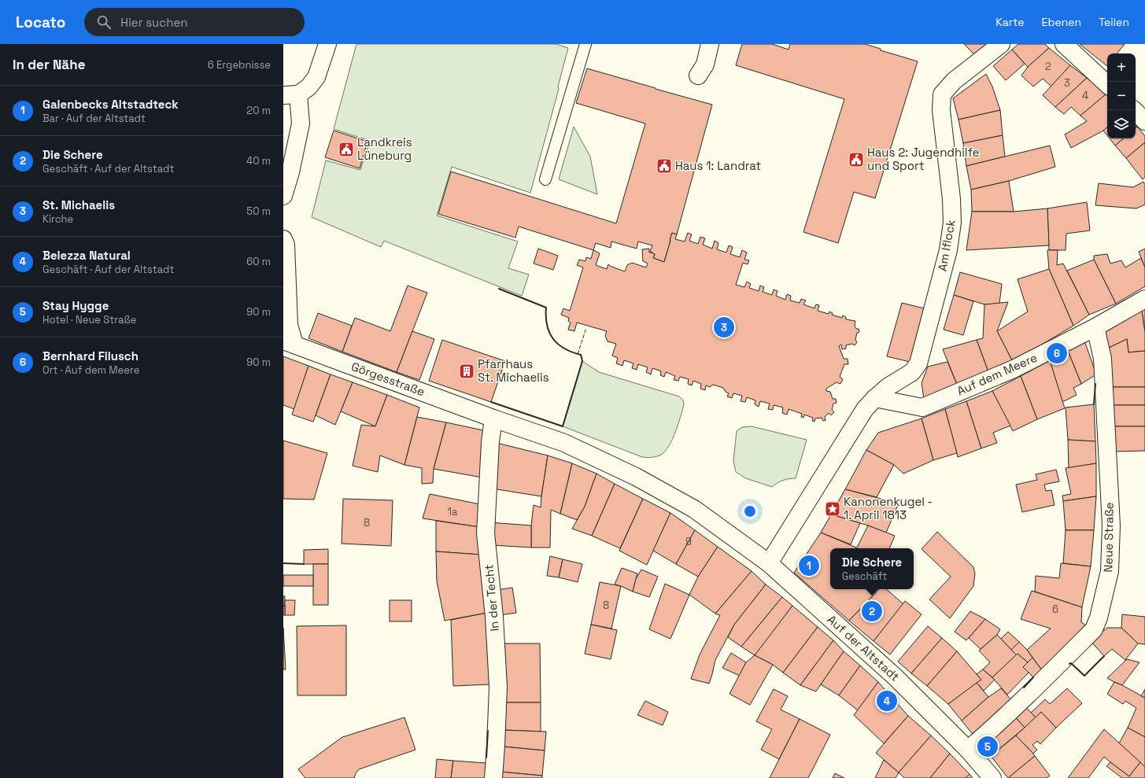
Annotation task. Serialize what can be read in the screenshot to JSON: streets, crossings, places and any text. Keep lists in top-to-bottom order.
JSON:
{
  "streets": {
    "street": [
      "Am Iflock",
      "Auf dem Meere",
      "Görgesstraße",
      "Neue Straße",
      "In der Techt",
      "Auf der Altstadt"
    ]
  },
  "crossings": [
    ["Am Iflock", "Auf dem Meere"],
    ["Am Iflock", "Görgesstraße"],
    ["Am Iflock", "Auf der Altstadt"],
    ["Auf dem Meere", "Neue Straße"],
    ["Görgesstraße", "In der Techt"],
    ["Görgesstraße", "Auf der Altstadt"],
    ["Neue Straße", "Auf der Altstadt"]
  ],
  "places": {
    "public building": ["Landkreis Lüneburg", "Haus 2: Jugendhilfe und Sport", "Haus 1: Landrat"],
    "building": ["Pfarrhaus St. Michaelis"],
    "place": ["Kanonenkugel - 1. April 1813"]
  },
  "house_numbers": [
    "2",
    "3",
    "4",
    "1a",
    "8",
    "9",
    "8",
    "6"
  ],
  "page": {
    "header": "Locato",
    "search": "Hier suchen",
    "nav": ["Karte", "Ebenen", "Teilen"],
    "heading": ["In der Nähe", "6 Ergebnisse"],
    "map_buttons": ["+", "−"],
    "list": [
      {
        "mark": "1",
        "name": "Galenbecks Altstadteck",
        "note": "Bar · Auf der Altstadt",
        "value": "20 m"
      },
      {
        "mark": "2",
        "name": "Die Schere",
        "note": "Geschäft · Auf der Altstadt",
        "value": "40 m"
      },
      {
        "mark": "3",
        "name": "St. Michaelis",
        "note": "Kirche",
        "value": "50 m"
      },
      {
        "mark": "4",
        "name": "Belezza Natural",
        "note": "Geschäft · Auf der Altstadt",
        "value": "60 m"
      },
      {
        "mark": "5",
        "name": "Stay Hygge",
        "note": "Hotel · Neue Straße",
        "value": "90 m"
      },
      {
        "mark": "6",
        "name": "Bernhard Filusch",
        "note": "Ort · Auf dem Meere",
        "value": "90 m"
      }
    ],
    "pins": [
      "3",
      "6",
      "1",
      "2",
      "4",
      "5"
    ],
    "popup": ["Die Schere", "Geschäft"]
  }
}
